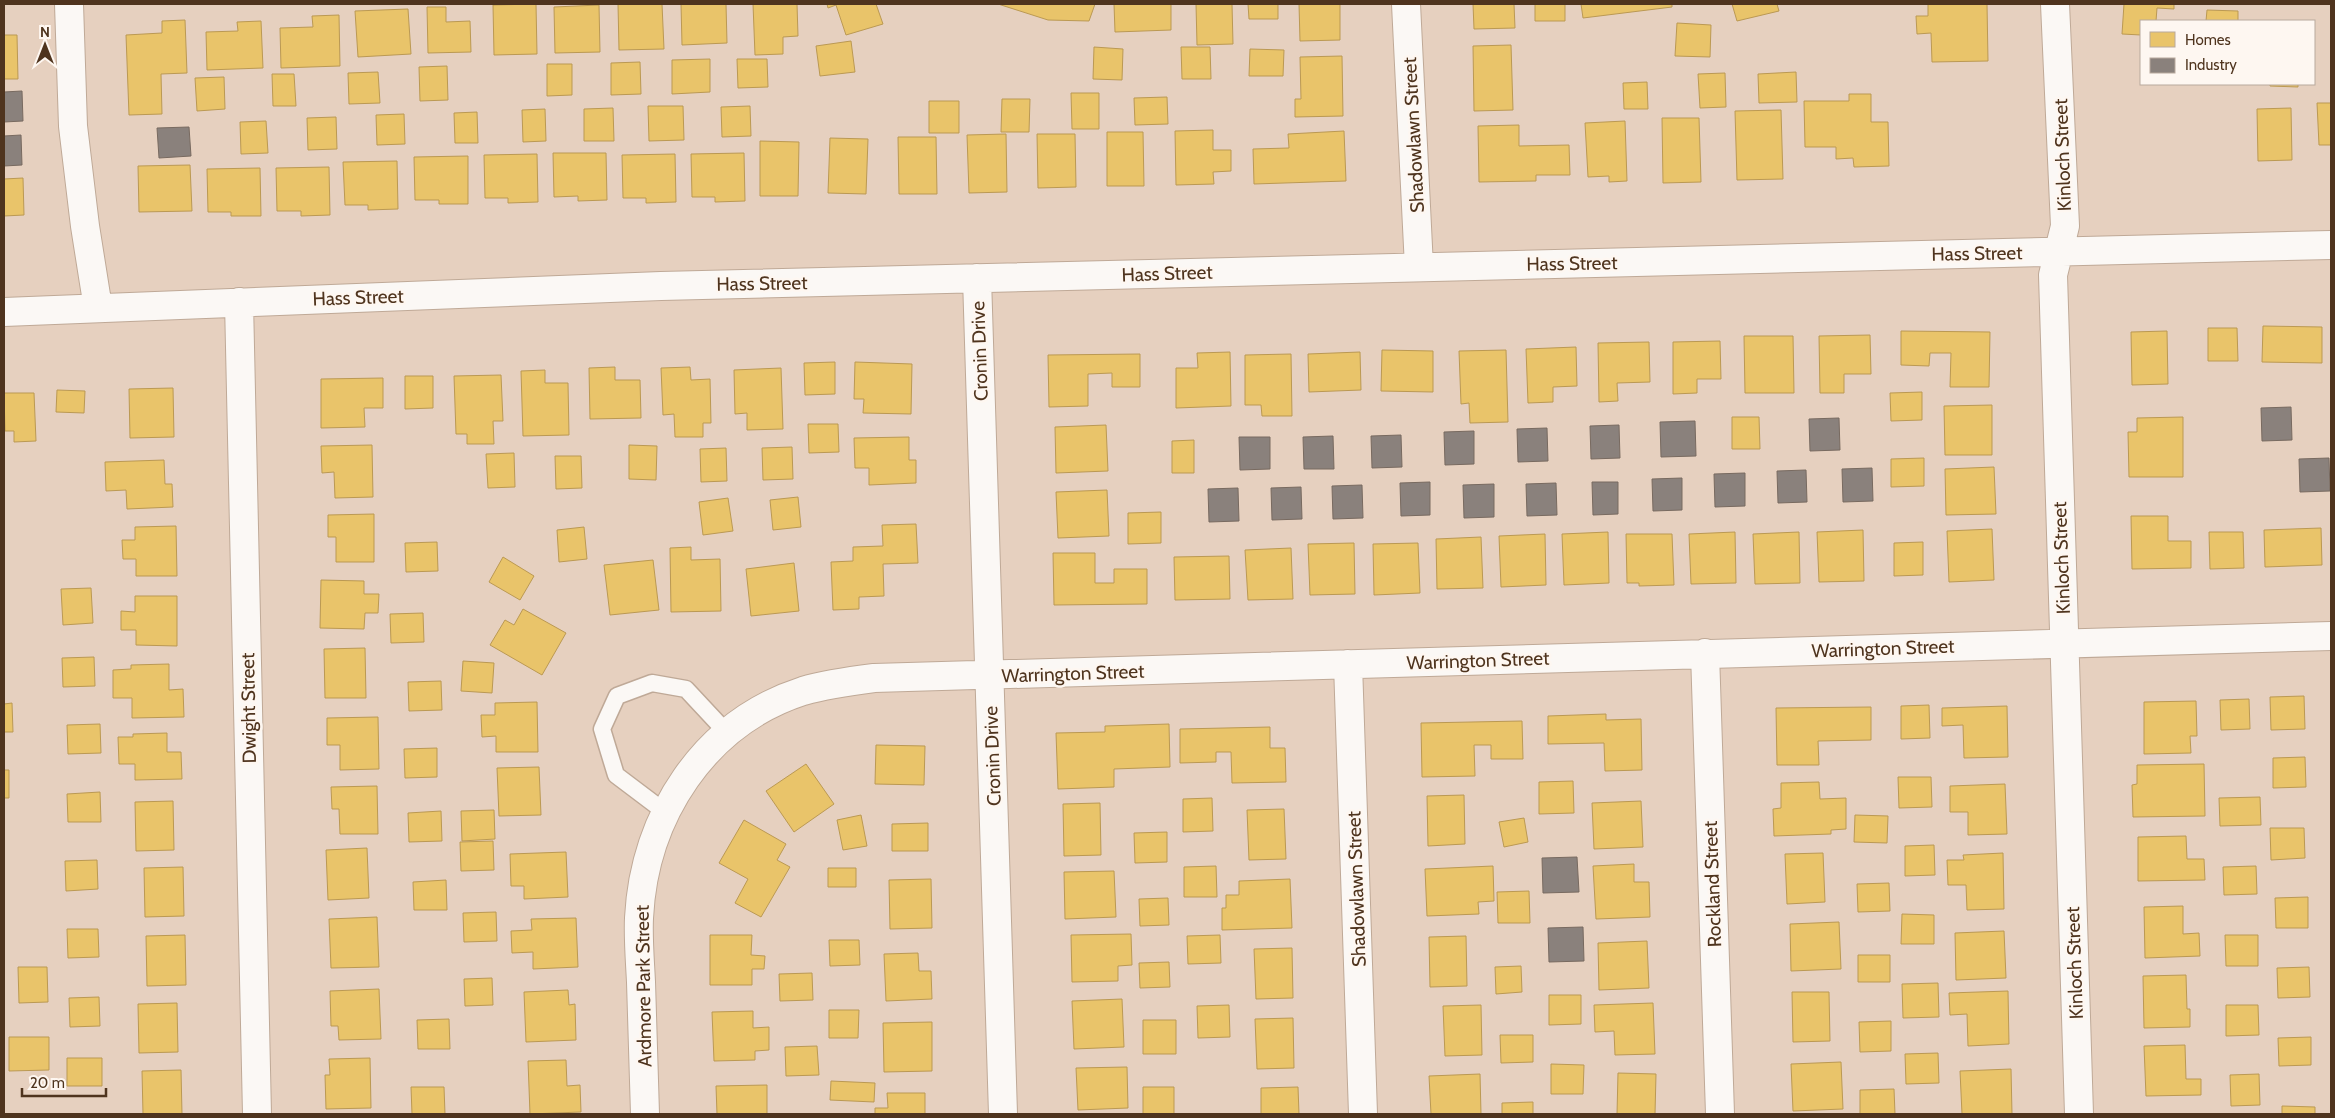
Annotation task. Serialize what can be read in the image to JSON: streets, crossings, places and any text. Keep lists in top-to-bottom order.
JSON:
{
  "streets": {
    "street": [
      "Shadowlawn Street",
      "Kinloch Street",
      "Hass Street",
      "Cronin Drive",
      "Warrington Street",
      "Dwight Street",
      "Rockland Street",
      "Ardmore Park Street"
    ]
  },
  "crossings": [
    ["Shadowlawn Street", "Hass Street"],
    ["Shadowlawn Street", "Warrington Street"],
    ["Kinloch Street", "Hass Street"],
    ["Kinloch Street", "Warrington Street"],
    ["Hass Street", "Cronin Drive"],
    ["Hass Street", "Dwight Street"],
    ["Cronin Drive", "Warrington Street"],
    ["Warrington Street", "Rockland Street"],
    ["Warrington Street", "Ardmore Park Street"]
  ],
  "legend": ["Homes", "Industry"],
  "scale_bar": "20 m",
  "north": "top"
}
